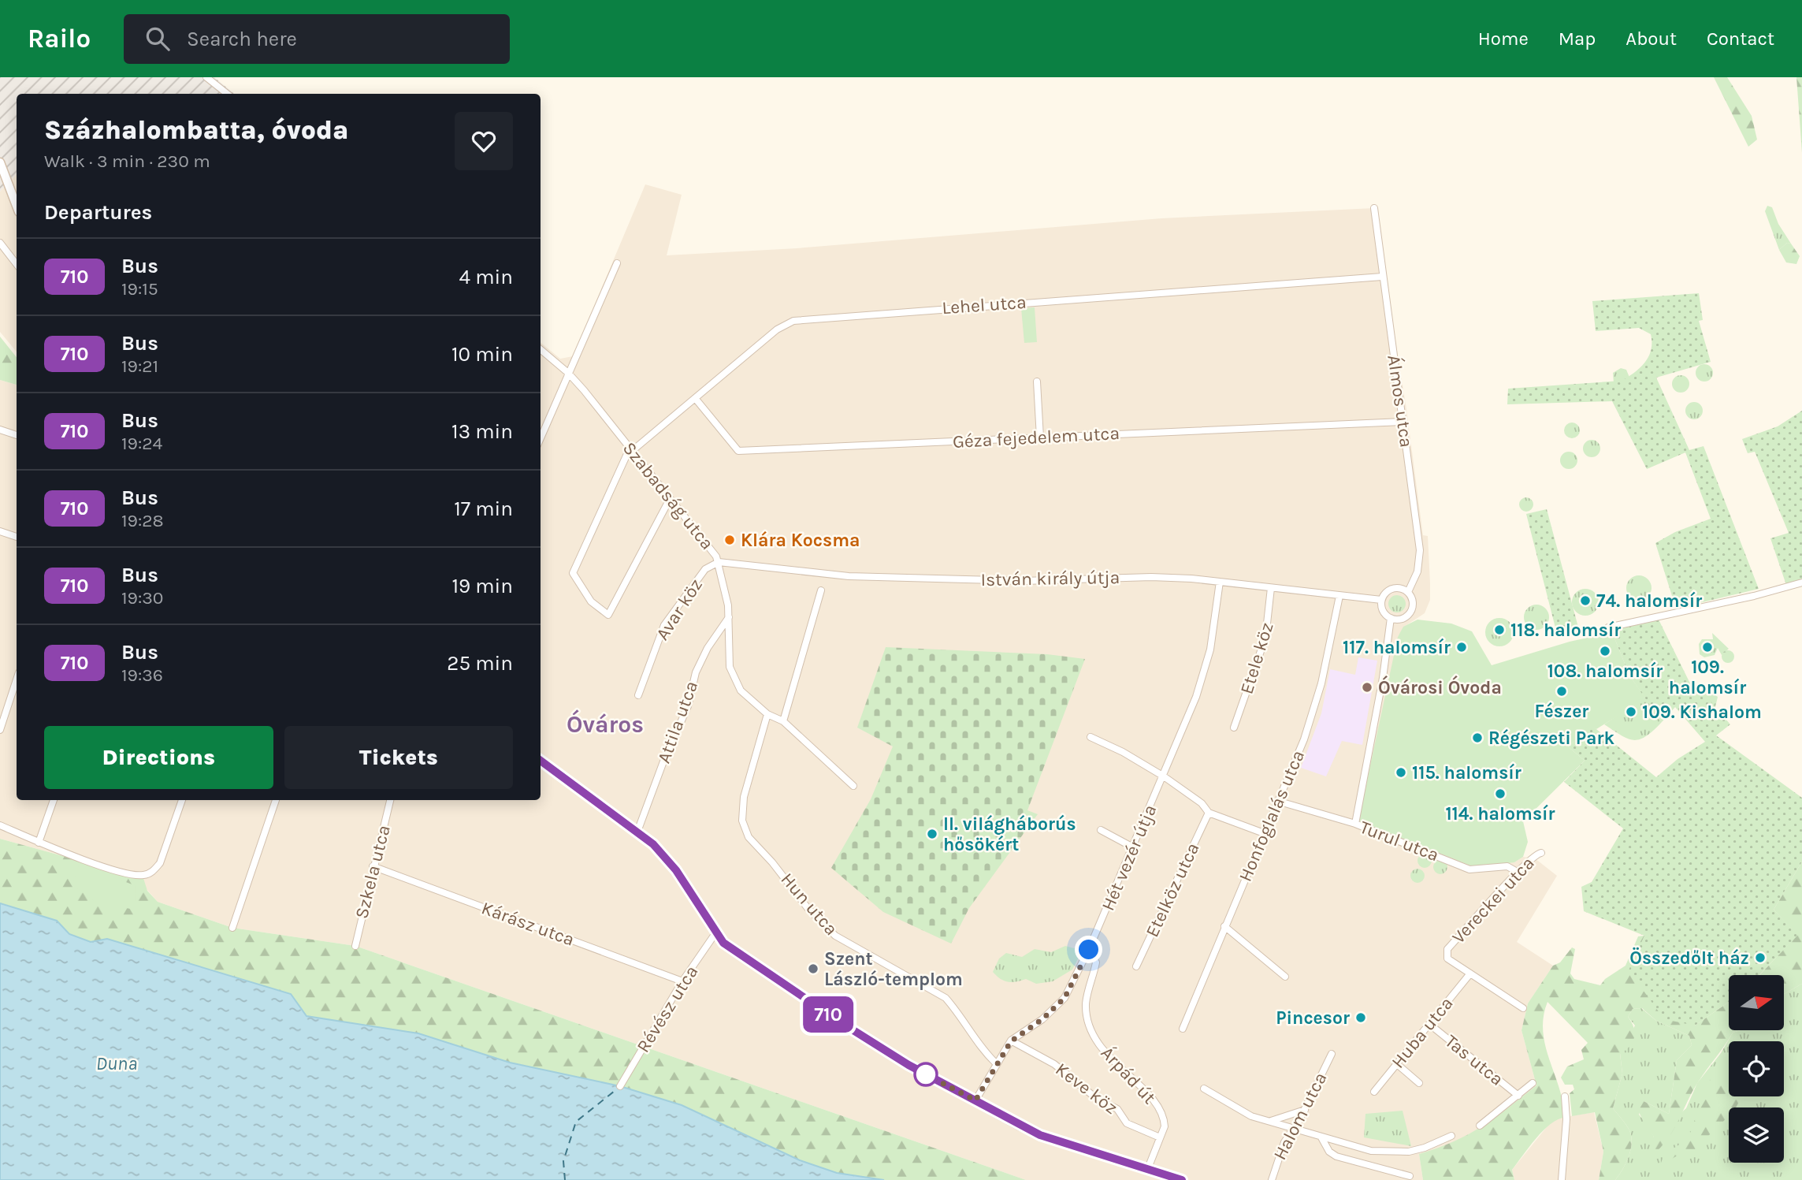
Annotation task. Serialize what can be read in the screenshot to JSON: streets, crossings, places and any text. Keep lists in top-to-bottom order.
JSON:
{
  "streets": {
    "street": [
      "Lehel utca",
      "Álmos utca",
      "Géza fejedelem utca",
      "Szabadság utca",
      "István király útja",
      "Avar köz",
      "Etele köz",
      "Attila utca",
      "Honfoglalás utca",
      "Turul utca",
      "Hét vezér útja",
      "Szkela utca",
      "Etelköz utca",
      "Vereckei utca",
      "Hun utca",
      "Kárász utca",
      "Révész utca",
      "Huba utca",
      "Tas utca",
      "Árpád út",
      "Keve köz",
      "Halom utca"
    ]
  },
  "crossings": [
    ["Lehel utca", "Álmos utca"],
    ["Lehel utca", "Géza fejedelem utca"],
    ["Lehel utca", "Szabadság utca"],
    ["Álmos utca", "Géza fejedelem utca"],
    ["Álmos utca", "István király útja"],
    ["Szabadság utca", "István király útja"],
    ["Szabadság utca", "Avar köz"],
    ["Szabadság utca", "Attila utca"],
    ["Szabadság utca", "Hun utca"],
    ["István király útja", "Avar köz"],
    ["István király útja", "Etele köz"],
    ["István király útja", "Honfoglalás utca"],
    ["István király útja", "Hét vezér útja"],
    ["Honfoglalás utca", "Turul utca"],
    ["Turul utca", "Vereckei utca"],
    ["Hét vezér útja", "Hun utca"],
    ["Hét vezér útja", "Árpád út"],
    ["Hét vezér útja", "Keve köz"],
    ["Szkela utca", "Kárász utca"],
    ["Vereckei utca", "Huba utca"],
    ["Kárász utca", "Révész utca"],
    ["Huba utca", "Tas utca"],
    ["Árpád út", "Keve köz"]
  ],
  "districts": ["Óváros"],
  "water": ["Duna"],
  "places": [
    "Klára Kocsma",
    "74. halomsír",
    "118. halomsír",
    "117. halomsír",
    "109. halomsír",
    "108. halomsír",
    "Óvárosi Óvoda",
    "Fészer",
    "109. Kishalom",
    "Régészeti Park",
    "115. halomsír",
    "114. halomsír",
    "II. világháborús hősökért",
    "Összedőlt ház",
    "Szent László-templom",
    "Pincesor"
  ],
  "lines": ["bus line 710"],
  "north": "right",
  "page": {
    "header": "Railo",
    "search": "Search here",
    "nav": [
      "Home",
      "Map",
      "About",
      "Contact"
    ],
    "on_map": "710",
    "heading": [
      ["Százhalombatta, óvoda", "Walk · 3 min · 230 m"],
      "Departures"
    ],
    "list": [
      {
        "mark": "710",
        "name": "Bus",
        "note": "19:15",
        "value": "4 min"
      },
      {
        "mark": "710",
        "name": "Bus",
        "note": "19:21",
        "value": "10 min"
      },
      {
        "mark": "710",
        "name": "Bus",
        "note": "19:24",
        "value": "13 min"
      },
      {
        "mark": "710",
        "name": "Bus",
        "note": "19:28",
        "value": "17 min"
      },
      {
        "mark": "710",
        "name": "Bus",
        "note": "19:30",
        "value": "19 min"
      },
      {
        "mark": "710",
        "name": "Bus",
        "note": "19:36",
        "value": "25 min"
      }
    ],
    "buttons": ["Directions", "Tickets"]
  }
}
